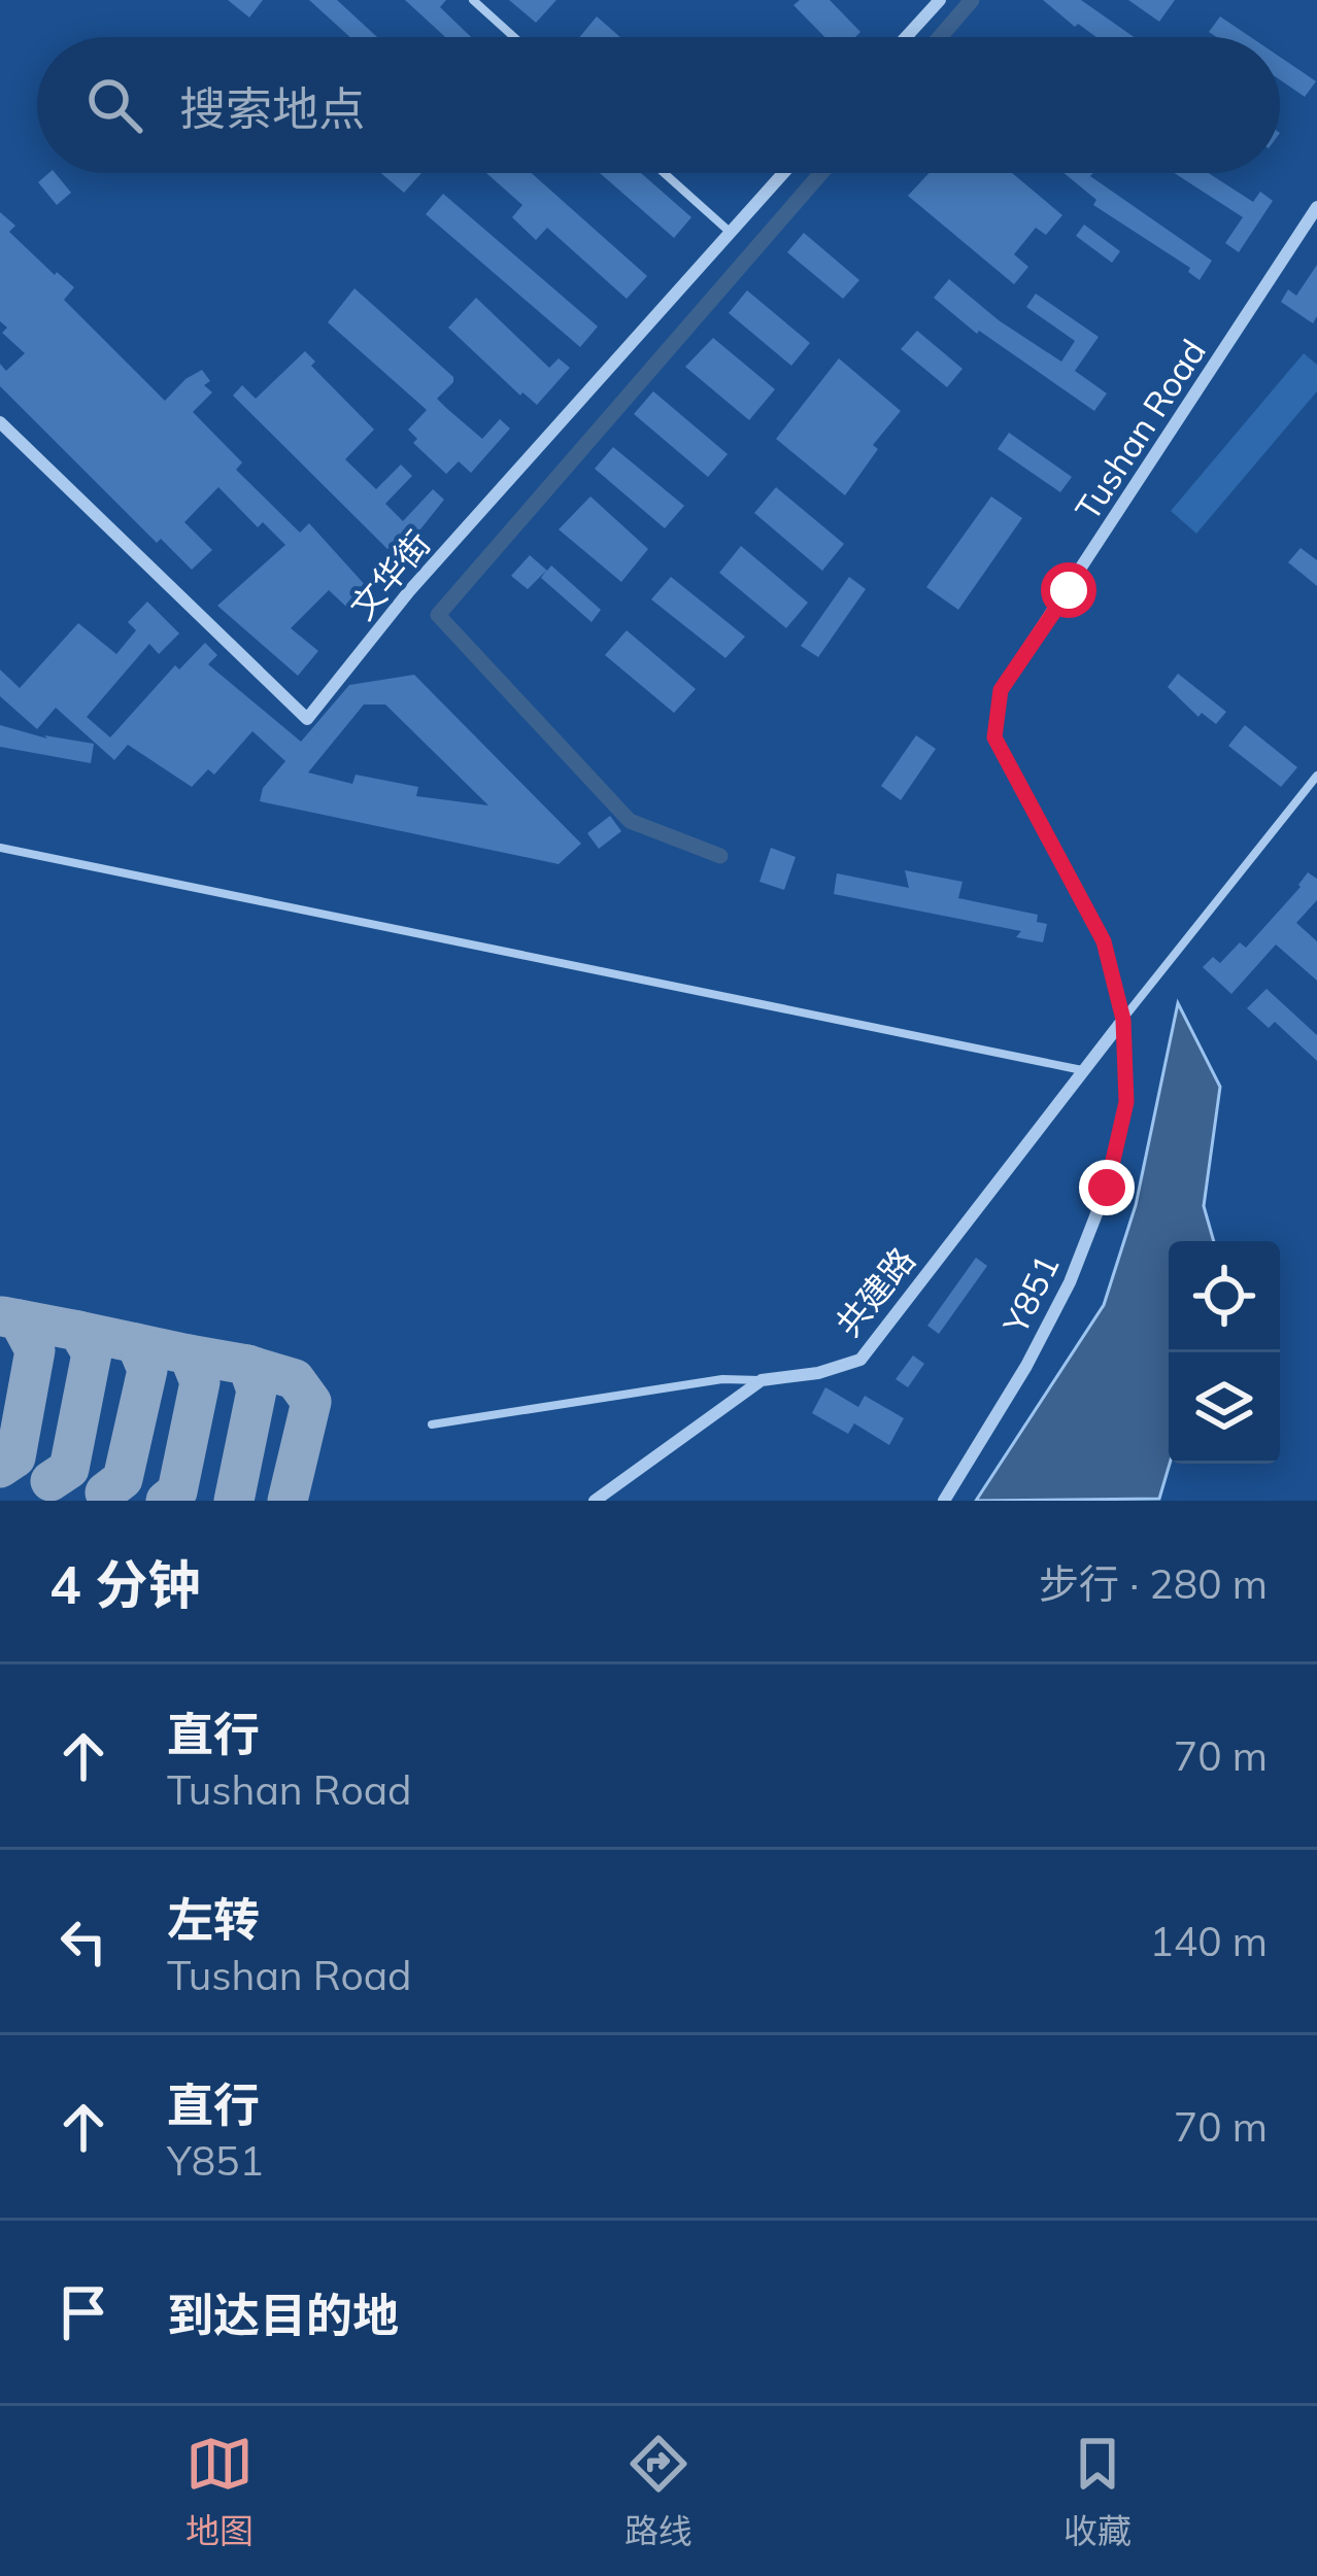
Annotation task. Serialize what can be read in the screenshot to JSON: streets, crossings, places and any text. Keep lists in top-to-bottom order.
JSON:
{
  "streets": {
    "street": [
      "Tushan Road",
      "文华街",
      "共建路",
      "Y851"
    ]
  },
  "crossings": [
    ["Tushan Road", "共建路"],
    ["Tushan Road", "Y851"],
    ["共建路", "Y851"]
  ],
  "page": {
    "search": "搜索地点",
    "heading": ["4 分钟", "步行 · 280 m"],
    "list": [
      ["直行", "Tushan Road", "70 m"],
      ["左转", "Tushan Road", "140 m"],
      ["直行", "Y851", "70 m"],
      "到达目的地"
    ],
    "nav": ["地图", "路线", "收藏"]
  }
}
